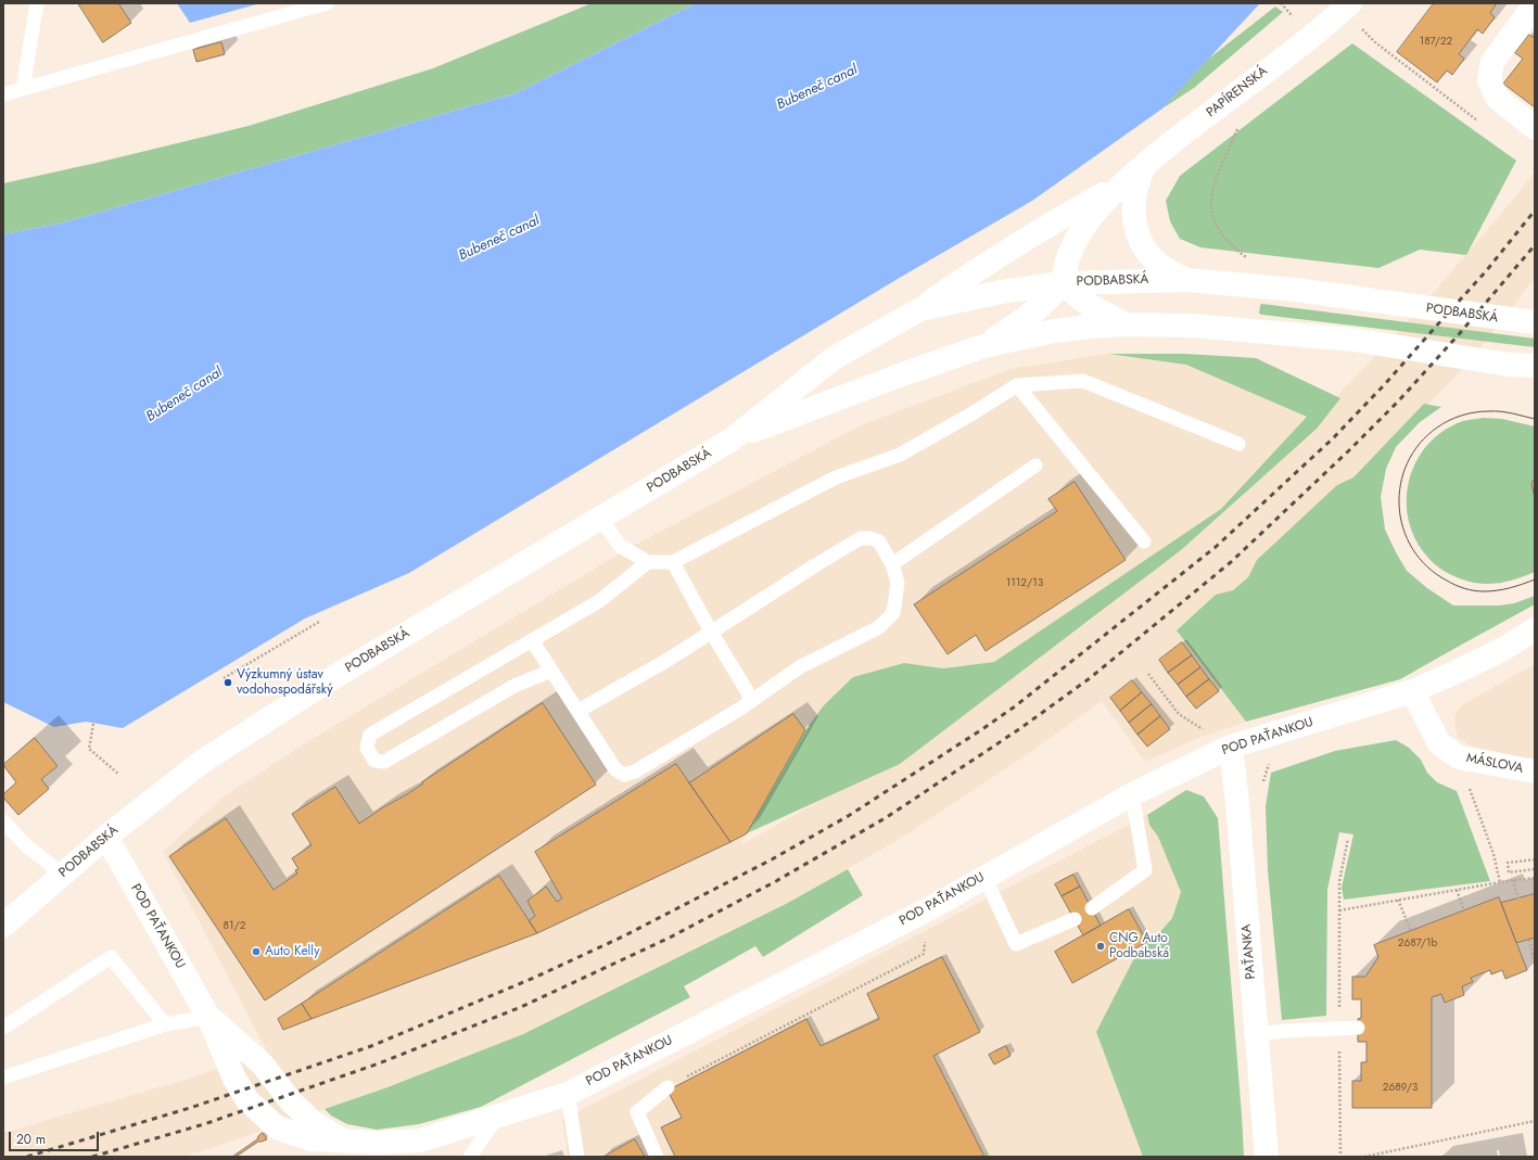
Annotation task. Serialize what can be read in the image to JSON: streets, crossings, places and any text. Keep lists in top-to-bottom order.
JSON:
{
  "streets": {
    "street": [
      "PAPÍRENSKÁ",
      "PODBABSKÁ",
      "POD PAŤANKOU",
      "MÁSLOVA",
      "PAŤANKA"
    ]
  },
  "crossings": [
    ["PAPÍRENSKÁ", "PODBABSKÁ"],
    ["PODBABSKÁ", "POD PAŤANKOU"],
    ["POD PAŤANKOU", "MÁSLOVA"],
    ["POD PAŤANKOU", "PAŤANKA"]
  ],
  "water": ["Bubeneč canal"],
  "places": ["Výzkumný ústav vodohospodářský", "CNG Auto Podbabská", "Auto Kelly"],
  "house_numbers": [
    "187/22",
    "1112/13",
    "81/2",
    "2687/1b",
    "2689/3"
  ],
  "scale_bar": "20 m"
}
